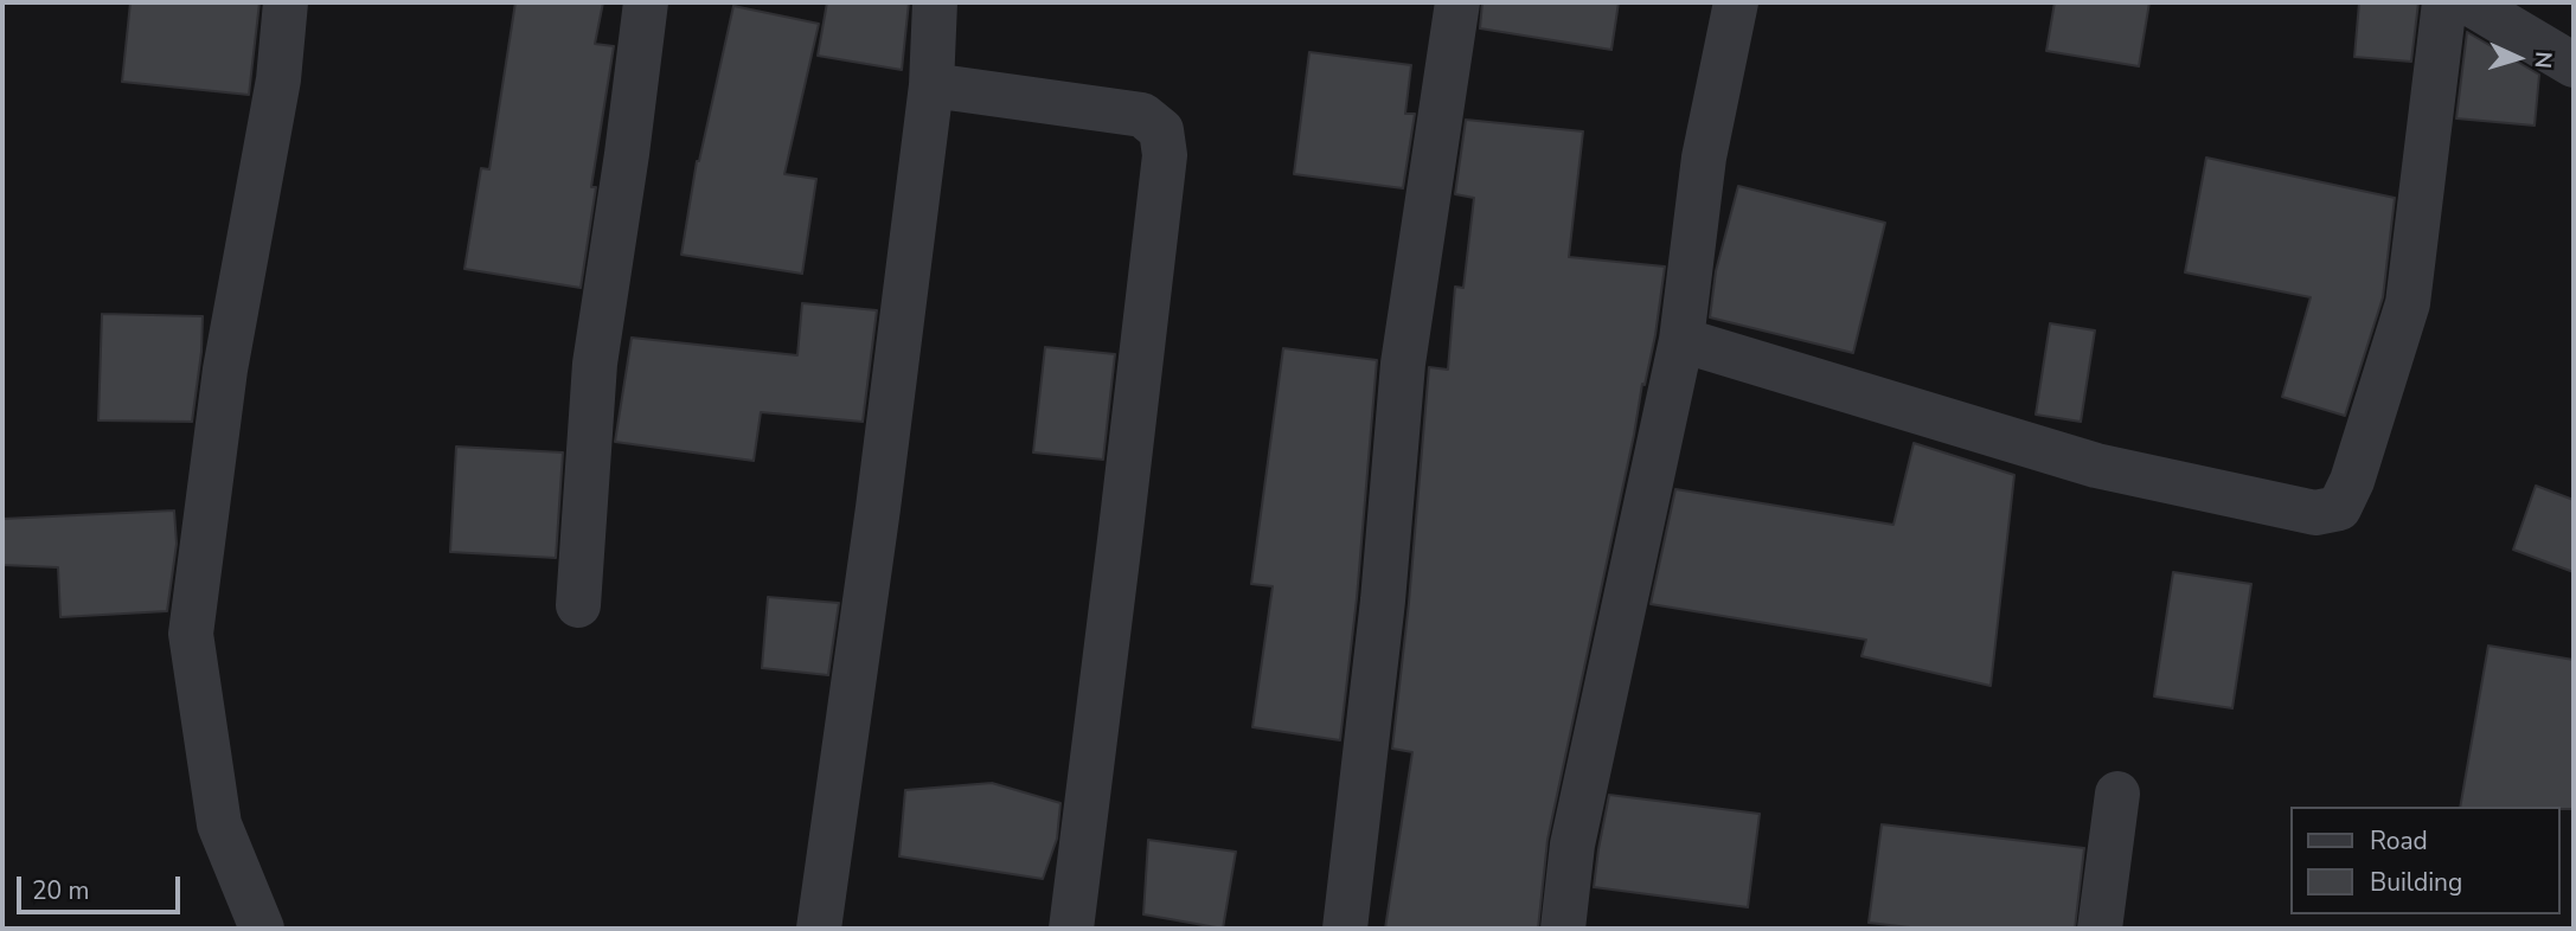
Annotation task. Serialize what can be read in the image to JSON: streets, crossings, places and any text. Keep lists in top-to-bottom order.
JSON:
{
  "legend": ["Road", "Building"],
  "scale_bar": "20 m",
  "north": "right"
}
